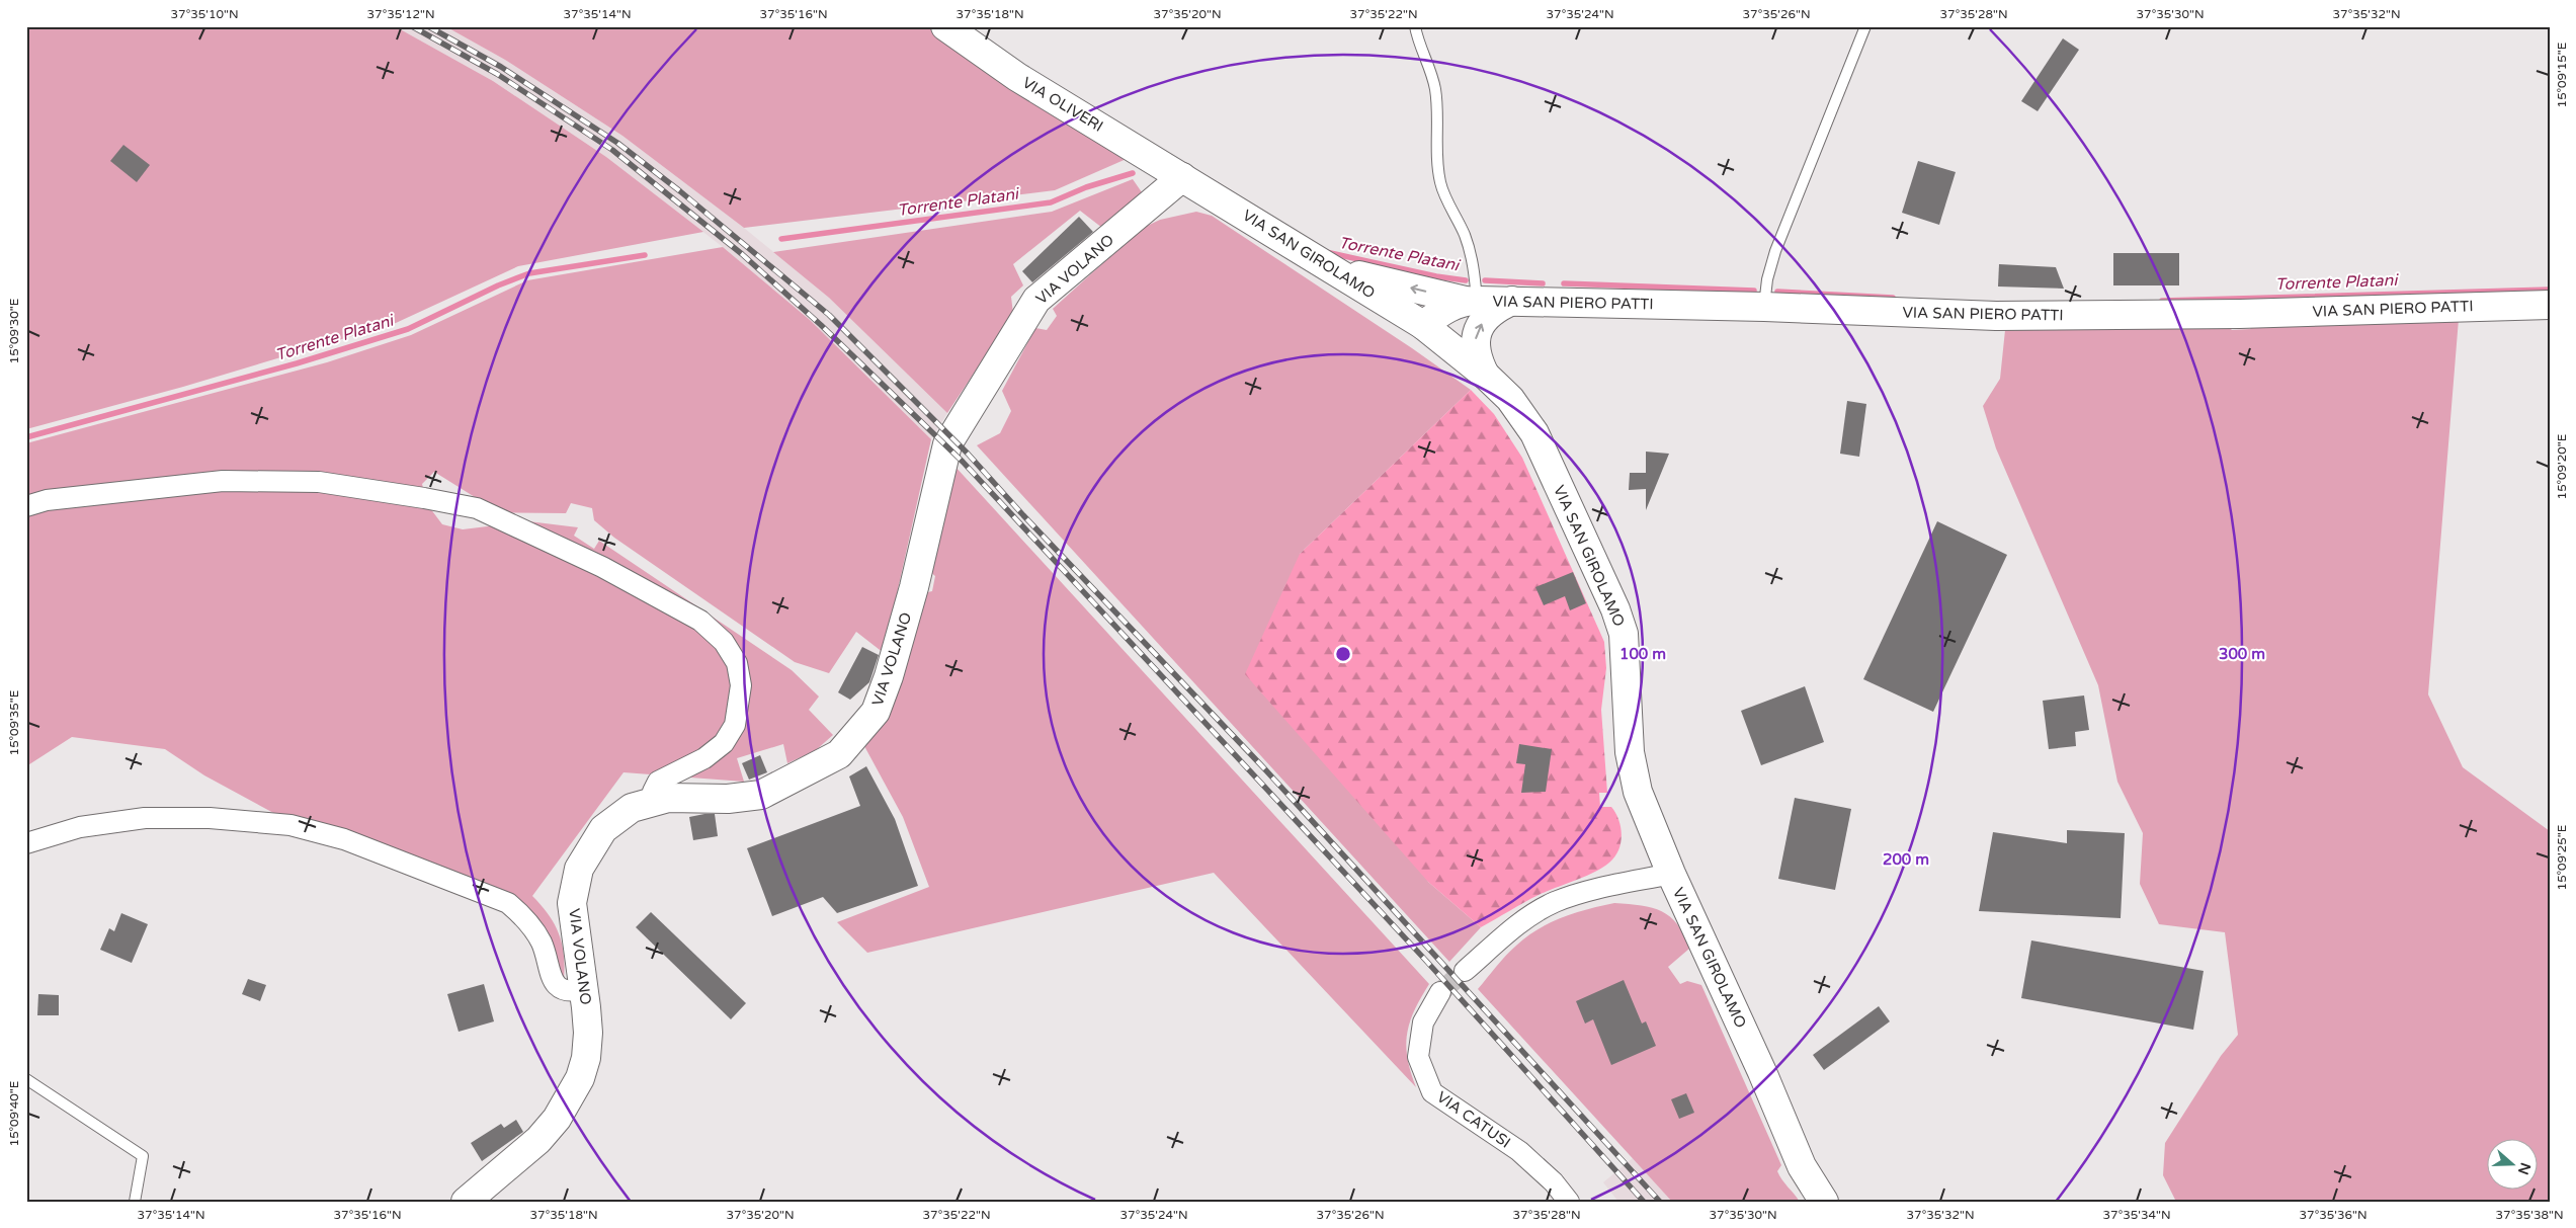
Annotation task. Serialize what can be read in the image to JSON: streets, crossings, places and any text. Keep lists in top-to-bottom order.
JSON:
{
  "streets": {
    "street": [
      "VIA OLIVERI",
      "VIA SAN GIROLAMO",
      "VIA VOLANO",
      "VIA SAN PIERO PATTI",
      "VIA CATUSI"
    ]
  },
  "crossings": [
    ["VIA OLIVERI", "VIA SAN GIROLAMO"],
    ["VIA OLIVERI", "VIA VOLANO"],
    ["VIA SAN GIROLAMO", "VIA VOLANO"],
    ["VIA SAN GIROLAMO", "VIA SAN PIERO PATTI"]
  ],
  "water": ["Torrente Platani"],
  "north": "right",
  "coordinates": [
    "37°35'10\"N",
    "37°35'12\"N",
    "37°35'14\"N",
    "37°35'16\"N",
    "37°35'18\"N",
    "37°35'20\"N",
    "37°35'22\"N",
    "37°35'24\"N",
    "37°35'26\"N",
    "37°35'28\"N",
    "37°35'30\"N",
    "37°35'32\"N",
    "15°09'15\"E",
    "15°09'30\"E",
    "15°09'20\"E",
    "15°09'35\"E",
    "15°09'25\"E",
    "15°09'40\"E",
    "37°35'34\"N",
    "37°35'36\"N",
    "37°35'38\"N"
  ],
  "rings": ["100 m", "300 m", "200 m"]
}
